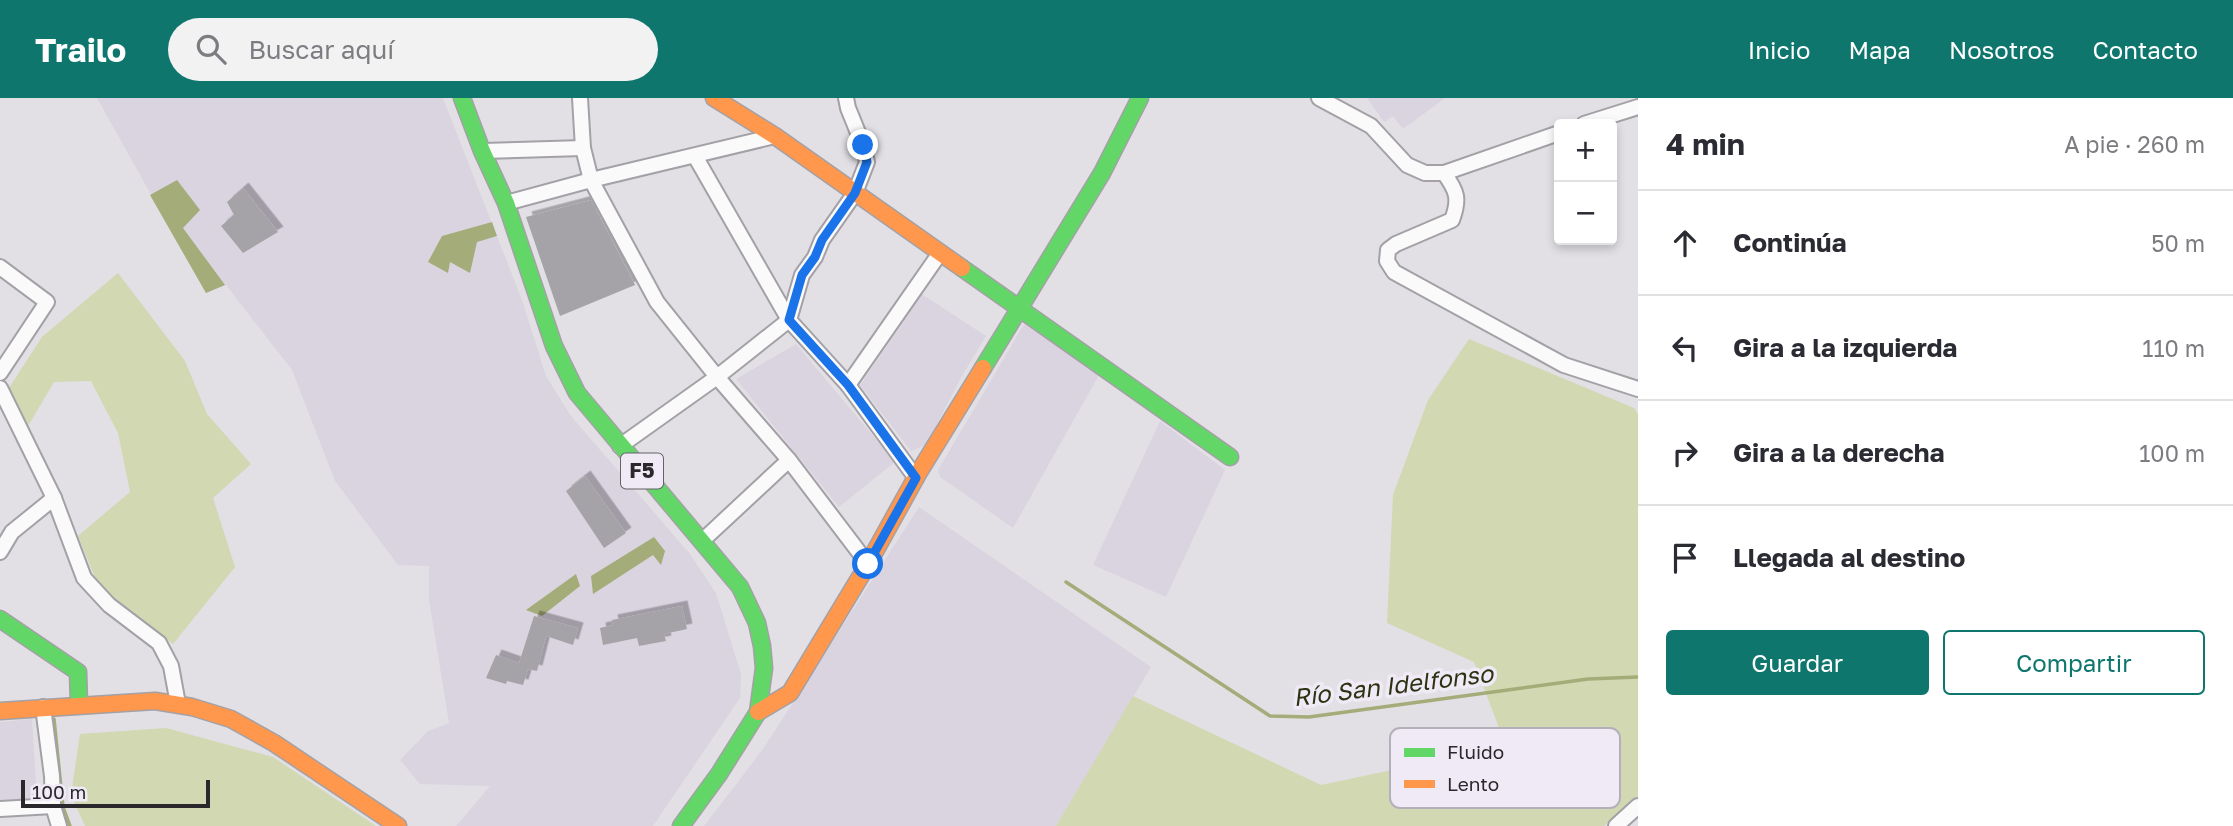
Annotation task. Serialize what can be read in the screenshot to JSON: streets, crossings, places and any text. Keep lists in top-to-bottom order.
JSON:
{
  "streets": {
    "main road": ["F5"]
  },
  "water": ["Río San Idelfonso"],
  "legend": ["Fluido", "Lento"],
  "scale_bar": "100 m",
  "page": {
    "header": "Trailo",
    "search": "Buscar aquí",
    "nav": [
      "Inicio",
      "Mapa",
      "Nosotros",
      "Contacto"
    ],
    "heading": ["4 min", "A pie · 260 m"],
    "map_buttons": ["+", "−"],
    "list": [
      ["Continúa", "50 m"],
      ["Gira a la izquierda", "110 m"],
      ["Gira a la derecha", "100 m"],
      "Llegada al destino"
    ],
    "buttons": ["Guardar", "Compartir"],
    "scale": "100 m"
  }
}
